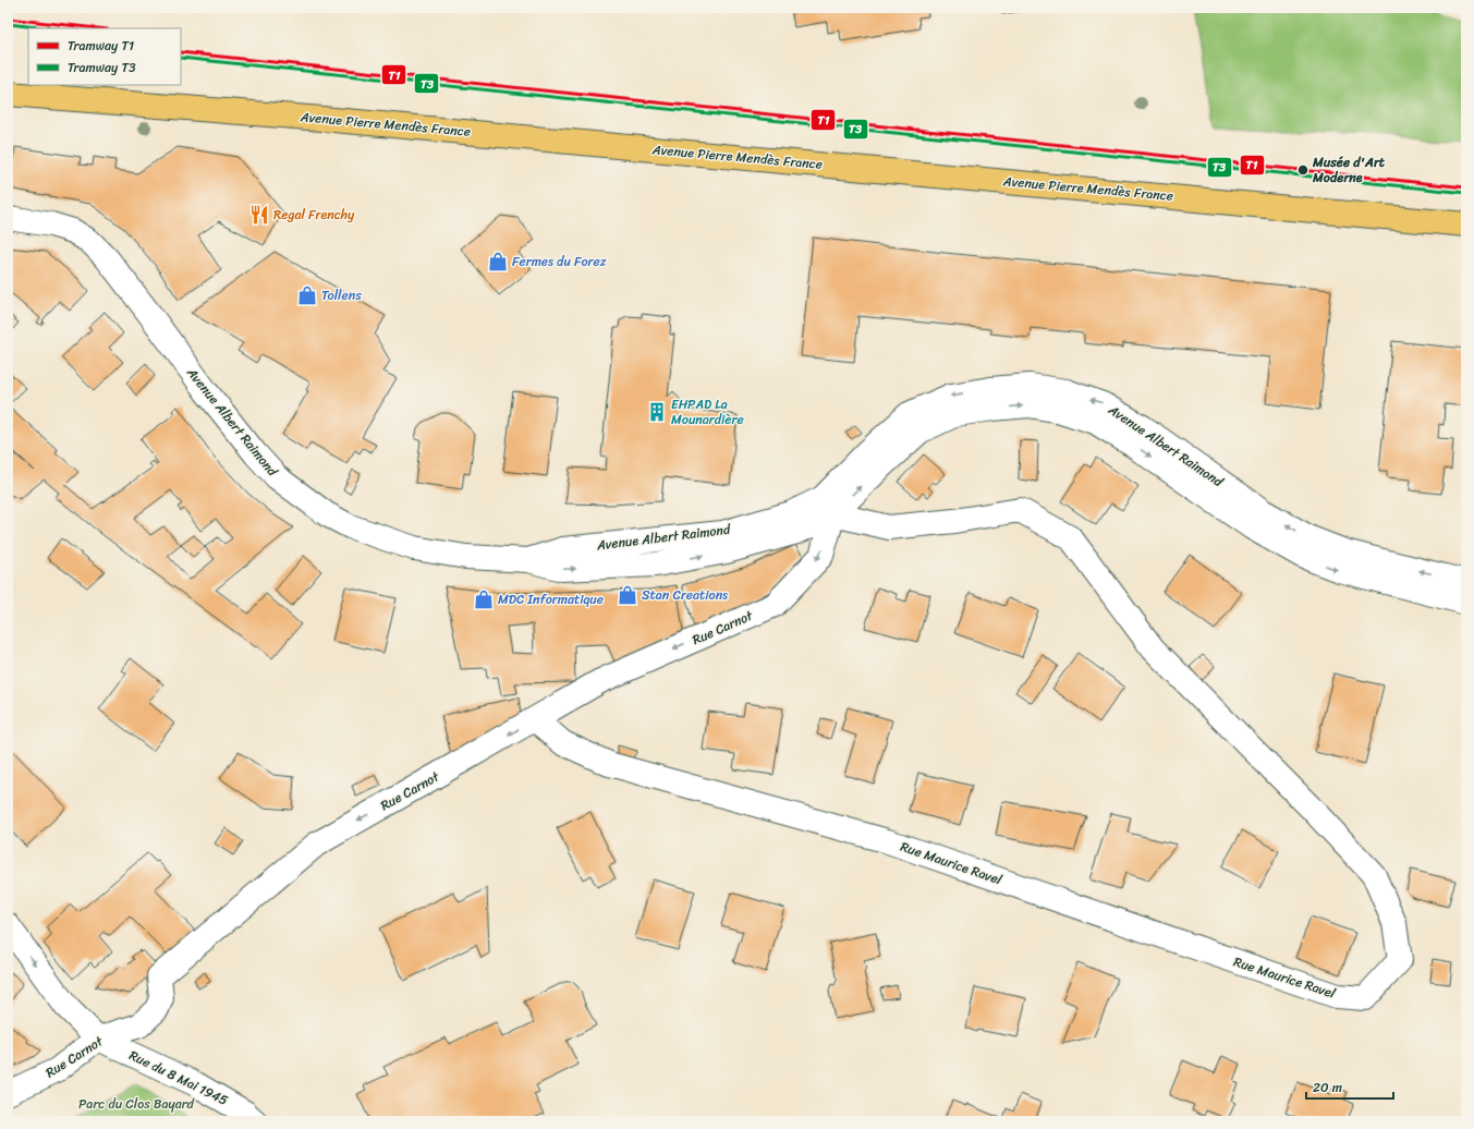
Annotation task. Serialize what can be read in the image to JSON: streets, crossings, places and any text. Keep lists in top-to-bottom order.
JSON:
{
  "streets": {
    "main road": ["Avenue Pierre Mendès France"],
    "street": [
      "Avenue Albert Raimond",
      "Rue Carnot",
      "Rue Maurice Ravel",
      "Rue du 8 Mai 1945"
    ]
  },
  "crossings": [
    ["Avenue Albert Raimond", "Rue Carnot"],
    ["Avenue Albert Raimond", "Rue Maurice Ravel"],
    ["Rue Carnot", "Rue Maurice Ravel"],
    ["Rue Carnot", "Rue du 8 Mai 1945"]
  ],
  "one_way": ["Rue Carnot", "Rue du 8 Mai 1945"],
  "parks": ["Parc du Clos Bayard"],
  "places": {
    "other": ["Musée d'Art Moderne"],
    "restaurant": ["Regal Frenchy"],
    "shop": [
      "Fermes du Forez",
      "Tollens",
      "Stan Creations",
      "MDC Informatique"
    ],
    "building": ["EHPAD La Mounardière"]
  },
  "lines": ["tram line T1", "tram line T3"],
  "legend": ["Tramway T1", "Tramway T3"],
  "scale_bar": "20 m"
}
